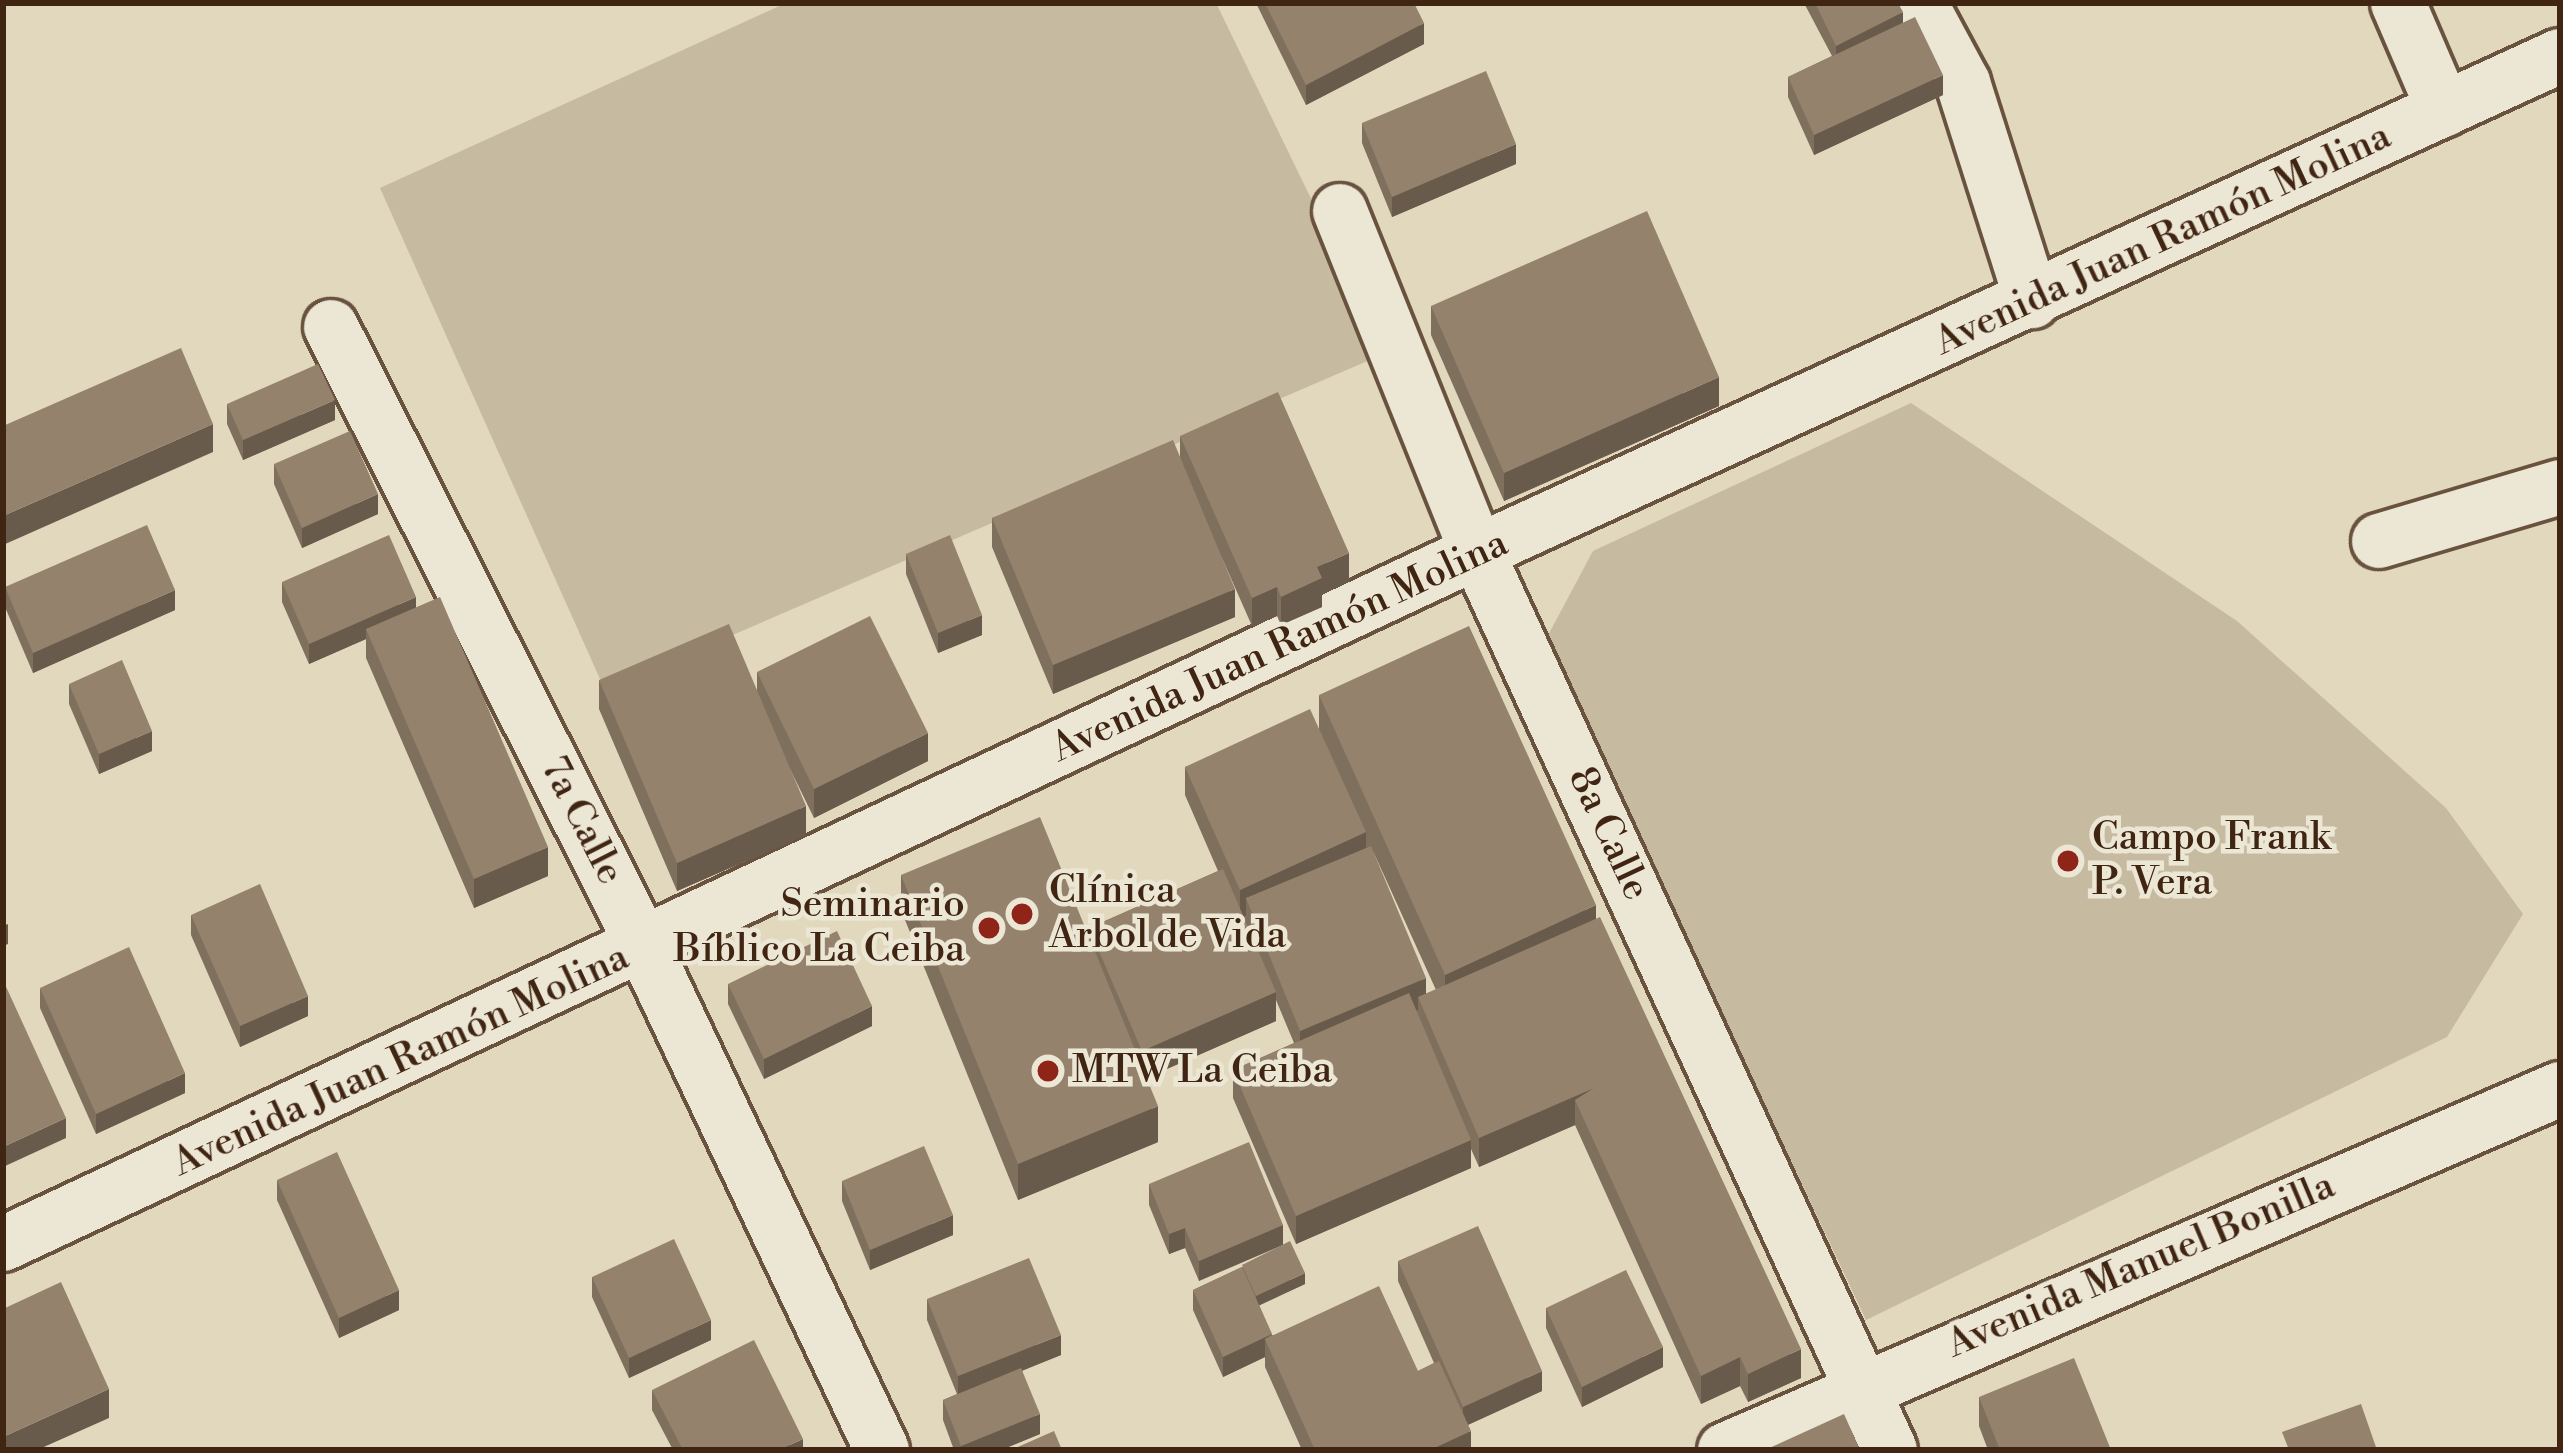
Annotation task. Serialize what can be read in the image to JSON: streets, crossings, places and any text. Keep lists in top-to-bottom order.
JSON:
{
  "streets": {
    "street": [
      "Avenida Juan Ramón Molina",
      "7a Calle",
      "8a Calle",
      "Avenida Manuel Bonilla"
    ]
  },
  "crossings": [
    ["Avenida Juan Ramón Molina", "7a Calle"],
    ["Avenida Juan Ramón Molina", "8a Calle"],
    ["8a Calle", "Avenida Manuel Bonilla"]
  ],
  "places": [
    "Campo Frank P. Vera",
    "Clínica Arbol de Vida",
    "Seminario Bíblico La Ceiba",
    "MTW La Ceiba"
  ]
}
